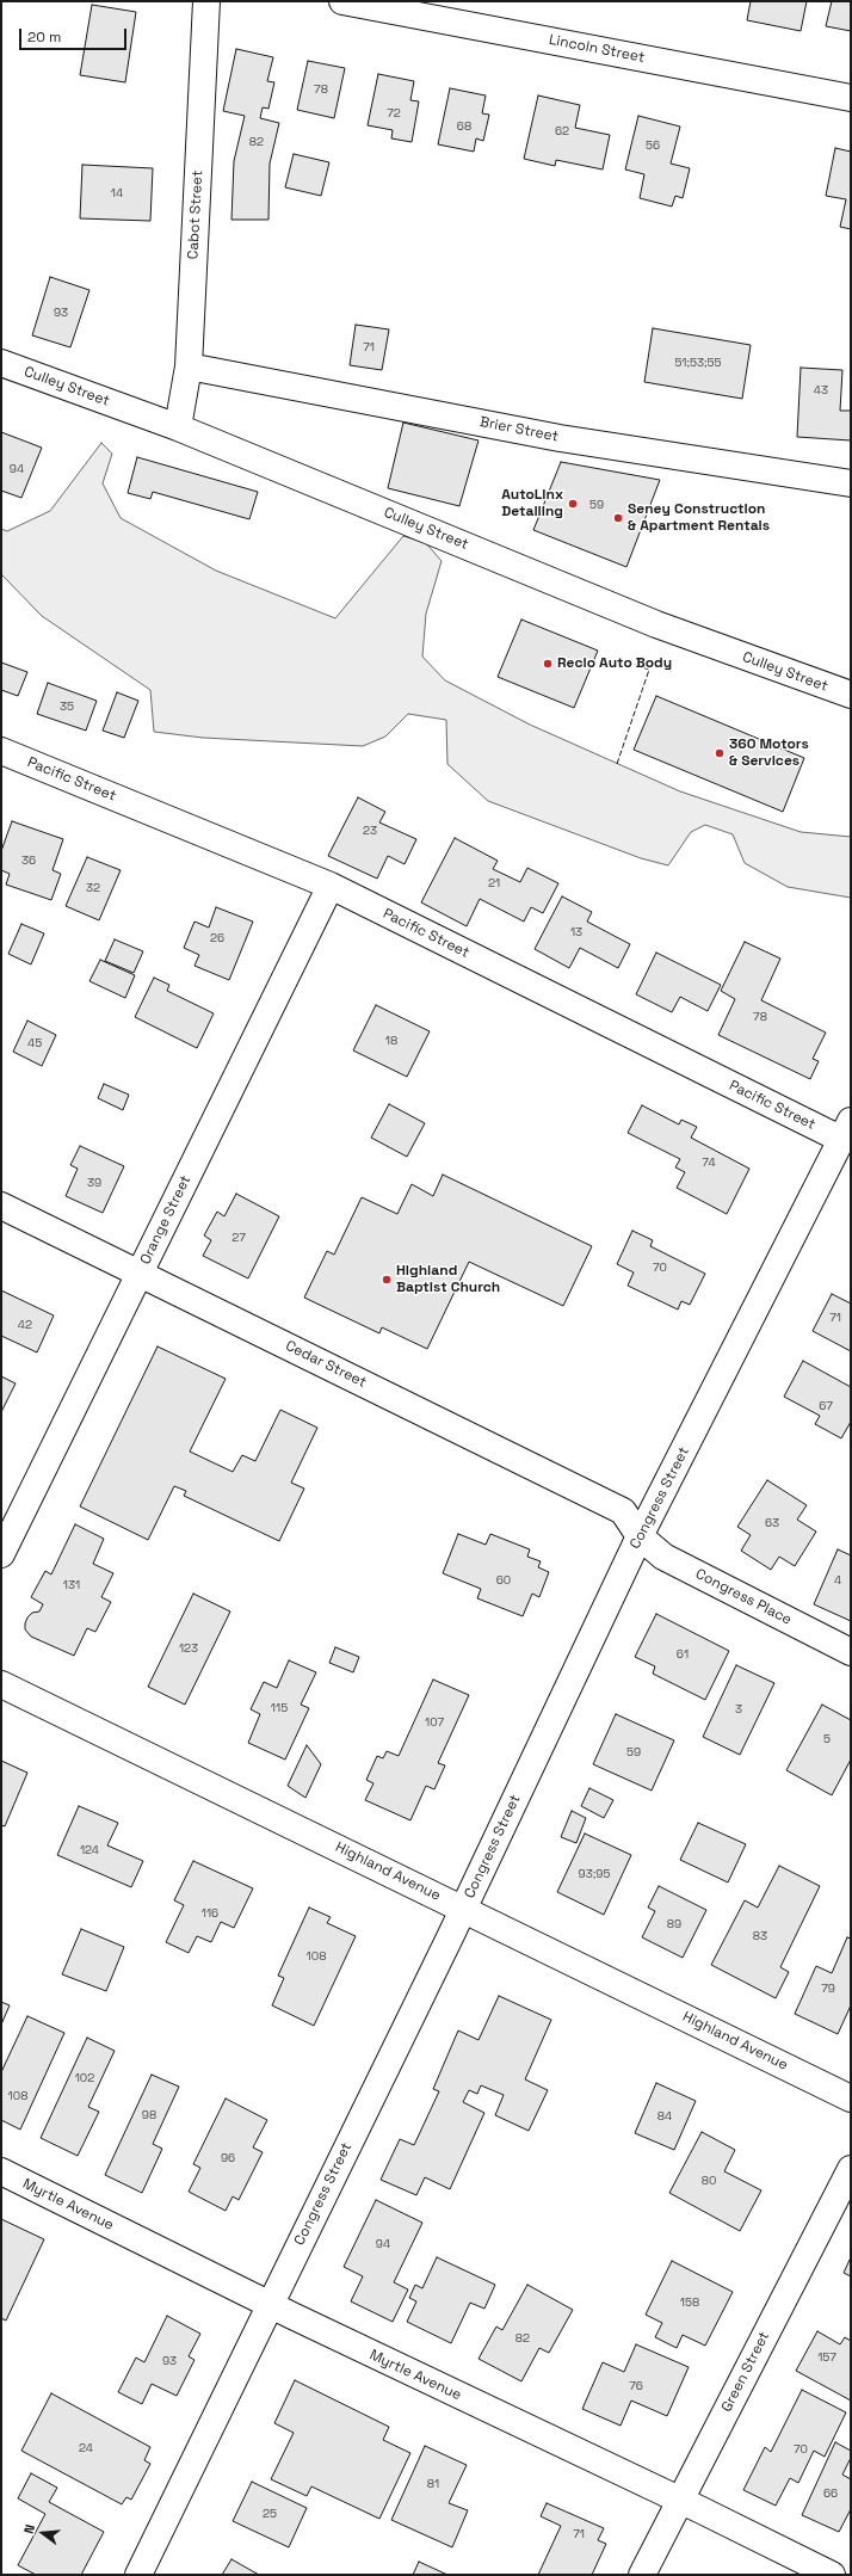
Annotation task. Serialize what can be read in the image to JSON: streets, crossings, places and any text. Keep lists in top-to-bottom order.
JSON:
{
  "streets": {
    "street": [
      "Lincoln Street",
      "Cabot Street",
      "Culley Street",
      "Brier Street",
      "Pacific Street",
      "Orange Street",
      "Cedar Street",
      "Congress Street",
      "Congress Place",
      "Highland Avenue",
      "Myrtle Avenue",
      "Green Street"
    ]
  },
  "crossings": [
    ["Cabot Street", "Culley Street"],
    ["Cabot Street", "Brier Street"],
    ["Pacific Street", "Orange Street"],
    ["Pacific Street", "Congress Street"],
    ["Orange Street", "Cedar Street"],
    ["Cedar Street", "Congress Street"],
    ["Cedar Street", "Congress Place"],
    ["Congress Street", "Congress Place"],
    ["Congress Street", "Highland Avenue"],
    ["Congress Street", "Myrtle Avenue"],
    ["Myrtle Avenue", "Green Street"]
  ],
  "places": [
    "AutoLinx Detailing",
    "Seney Construction & Apartment Rentals",
    "Recio Auto Body",
    "360 Motors & Services",
    "Highland Baptist Church"
  ],
  "house_numbers": [
    "78",
    "72",
    "68",
    "62",
    "82",
    "56",
    "14",
    "93",
    "71",
    "51;53;55",
    "43",
    "94",
    "59",
    "35",
    "23",
    "36",
    "21",
    "32",
    "13",
    "26",
    "78",
    "18",
    "45",
    "74",
    "39",
    "27",
    "70",
    "71",
    "42",
    "67",
    "63",
    "60",
    "4",
    "131",
    "123",
    "61",
    "115",
    "3",
    "107",
    "5",
    "59",
    "124",
    "93;95",
    "116",
    "89",
    "83",
    "108",
    "79",
    "102",
    "108",
    "98",
    "84",
    "96",
    "80",
    "94",
    "158",
    "82",
    "157",
    "93",
    "76",
    "24",
    "70",
    "81",
    "66",
    "25",
    "71"
  ],
  "scale_bar": "20 m",
  "north": "left"
}
